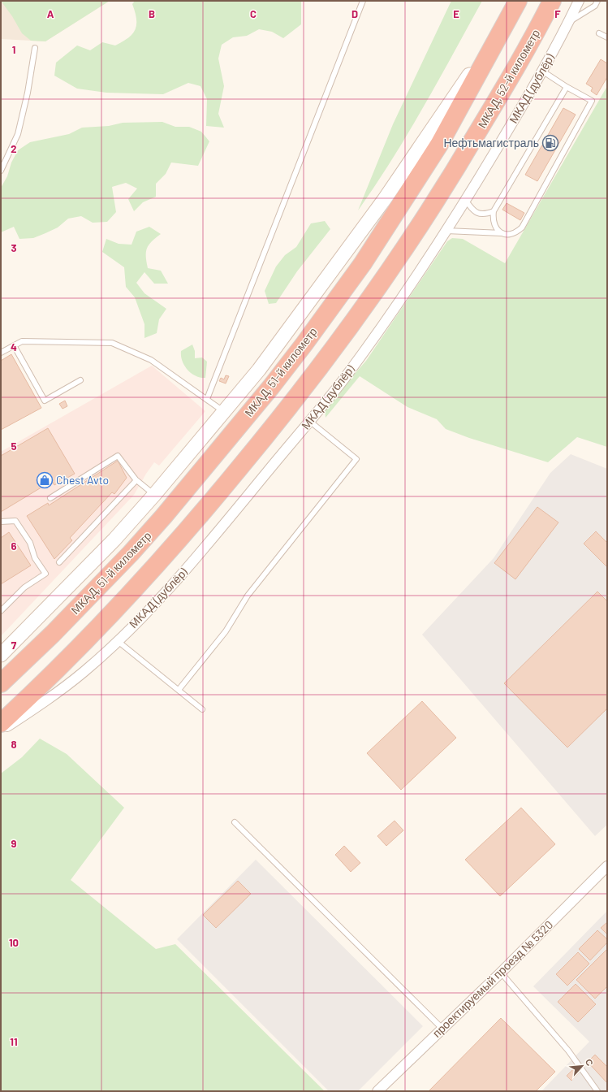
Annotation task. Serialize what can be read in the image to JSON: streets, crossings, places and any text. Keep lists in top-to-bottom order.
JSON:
{
  "streets": {
    "highway": ["МКАД, 52-й километр", "МКАД, 51-й километр"],
    "street": ["МКАД (дублёр)", "проектируемый проезд № 5320"]
  },
  "places": {
    "fuel station": ["Нефтьмагистраль"],
    "shop": ["Chest Avto"]
  },
  "north": "top right",
  "grid": {
    "columns": [
      "A",
      "B",
      "C",
      "D",
      "E",
      "F"
    ],
    "rows": [
      "1",
      "2",
      "3",
      "4",
      "5",
      "6",
      "7",
      "8",
      "9",
      "10",
      "11"
    ]
  }
}
